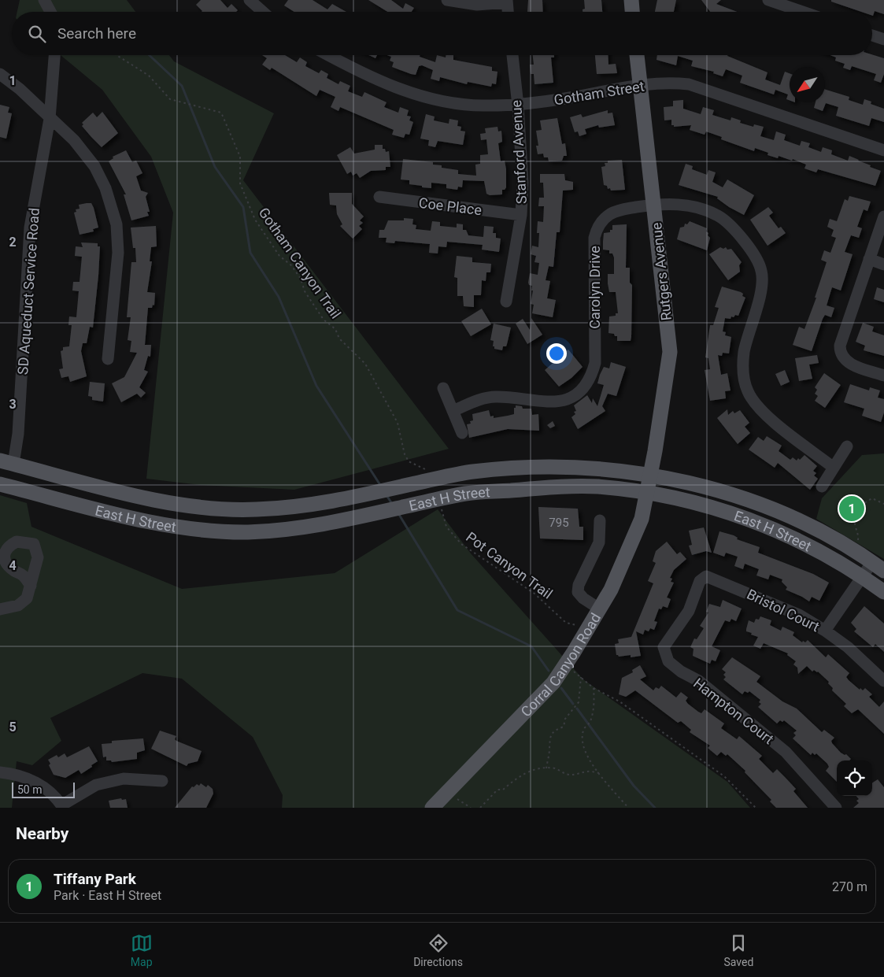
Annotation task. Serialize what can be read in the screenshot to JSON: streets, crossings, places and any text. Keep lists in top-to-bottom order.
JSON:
{
  "streets": {
    "main road": ["Rutgers Avenue", "East H Street", "Corral Canyon Road"],
    "street": [
      "Gotham Street",
      "Stanford Avenue",
      "Coe Place",
      "Carolyn Drive",
      "SD Aqueduct Service Road",
      "Bristol Court",
      "Hampton Court"
    ],
    "path": ["Gotham Canyon Trail", "Pot Canyon Trail"]
  },
  "crossings": [
    ["Gotham Street", "Stanford Avenue"],
    ["Gotham Street", "Rutgers Avenue"],
    ["Stanford Avenue", "Coe Place"],
    ["Gotham Canyon Trail", "East H Street"],
    ["Rutgers Avenue", "Carolyn Drive"],
    ["Rutgers Avenue", "East H Street"],
    ["Rutgers Avenue", "Corral Canyon Road"],
    ["SD Aqueduct Service Road", "East H Street"],
    ["East H Street", "Pot Canyon Trail"],
    ["East H Street", "Corral Canyon Road"],
    ["Pot Canyon Trail", "Corral Canyon Road"],
    ["Bristol Court", "Hampton Court"]
  ],
  "house_numbers": ["795"],
  "scale_bar": "50 m",
  "north": "bottom left",
  "page": {
    "search": "Search here",
    "pins": "1",
    "scale": "50 m",
    "heading": "Nearby",
    "list": [
      {
        "mark": "1",
        "name": "Tiffany Park",
        "note": "Park · East H Street",
        "value": "270 m"
      }
    ],
    "nav": ["Map", "Directions", "Saved"]
  },
  "grid": {
    "rows": [
      "1",
      "2",
      "3",
      "4",
      "5"
    ]
  }
}
